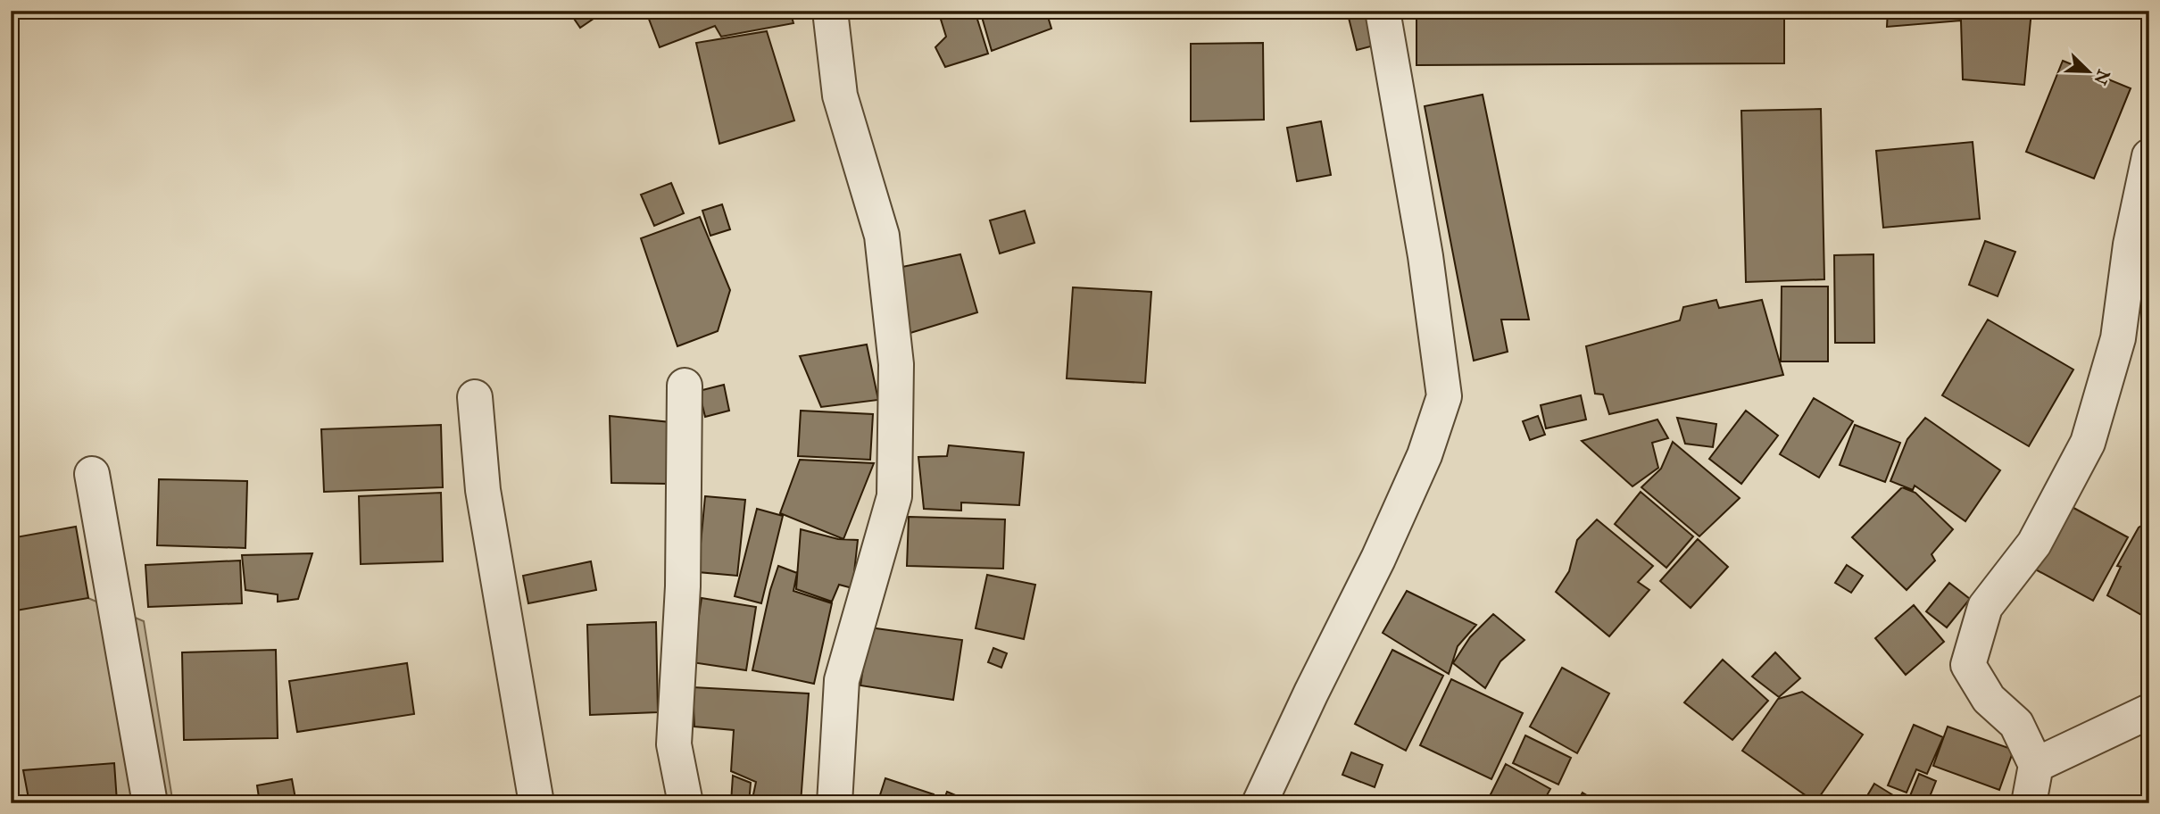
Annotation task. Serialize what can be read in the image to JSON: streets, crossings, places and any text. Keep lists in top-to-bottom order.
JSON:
{
  "north": "bottom right"
}
